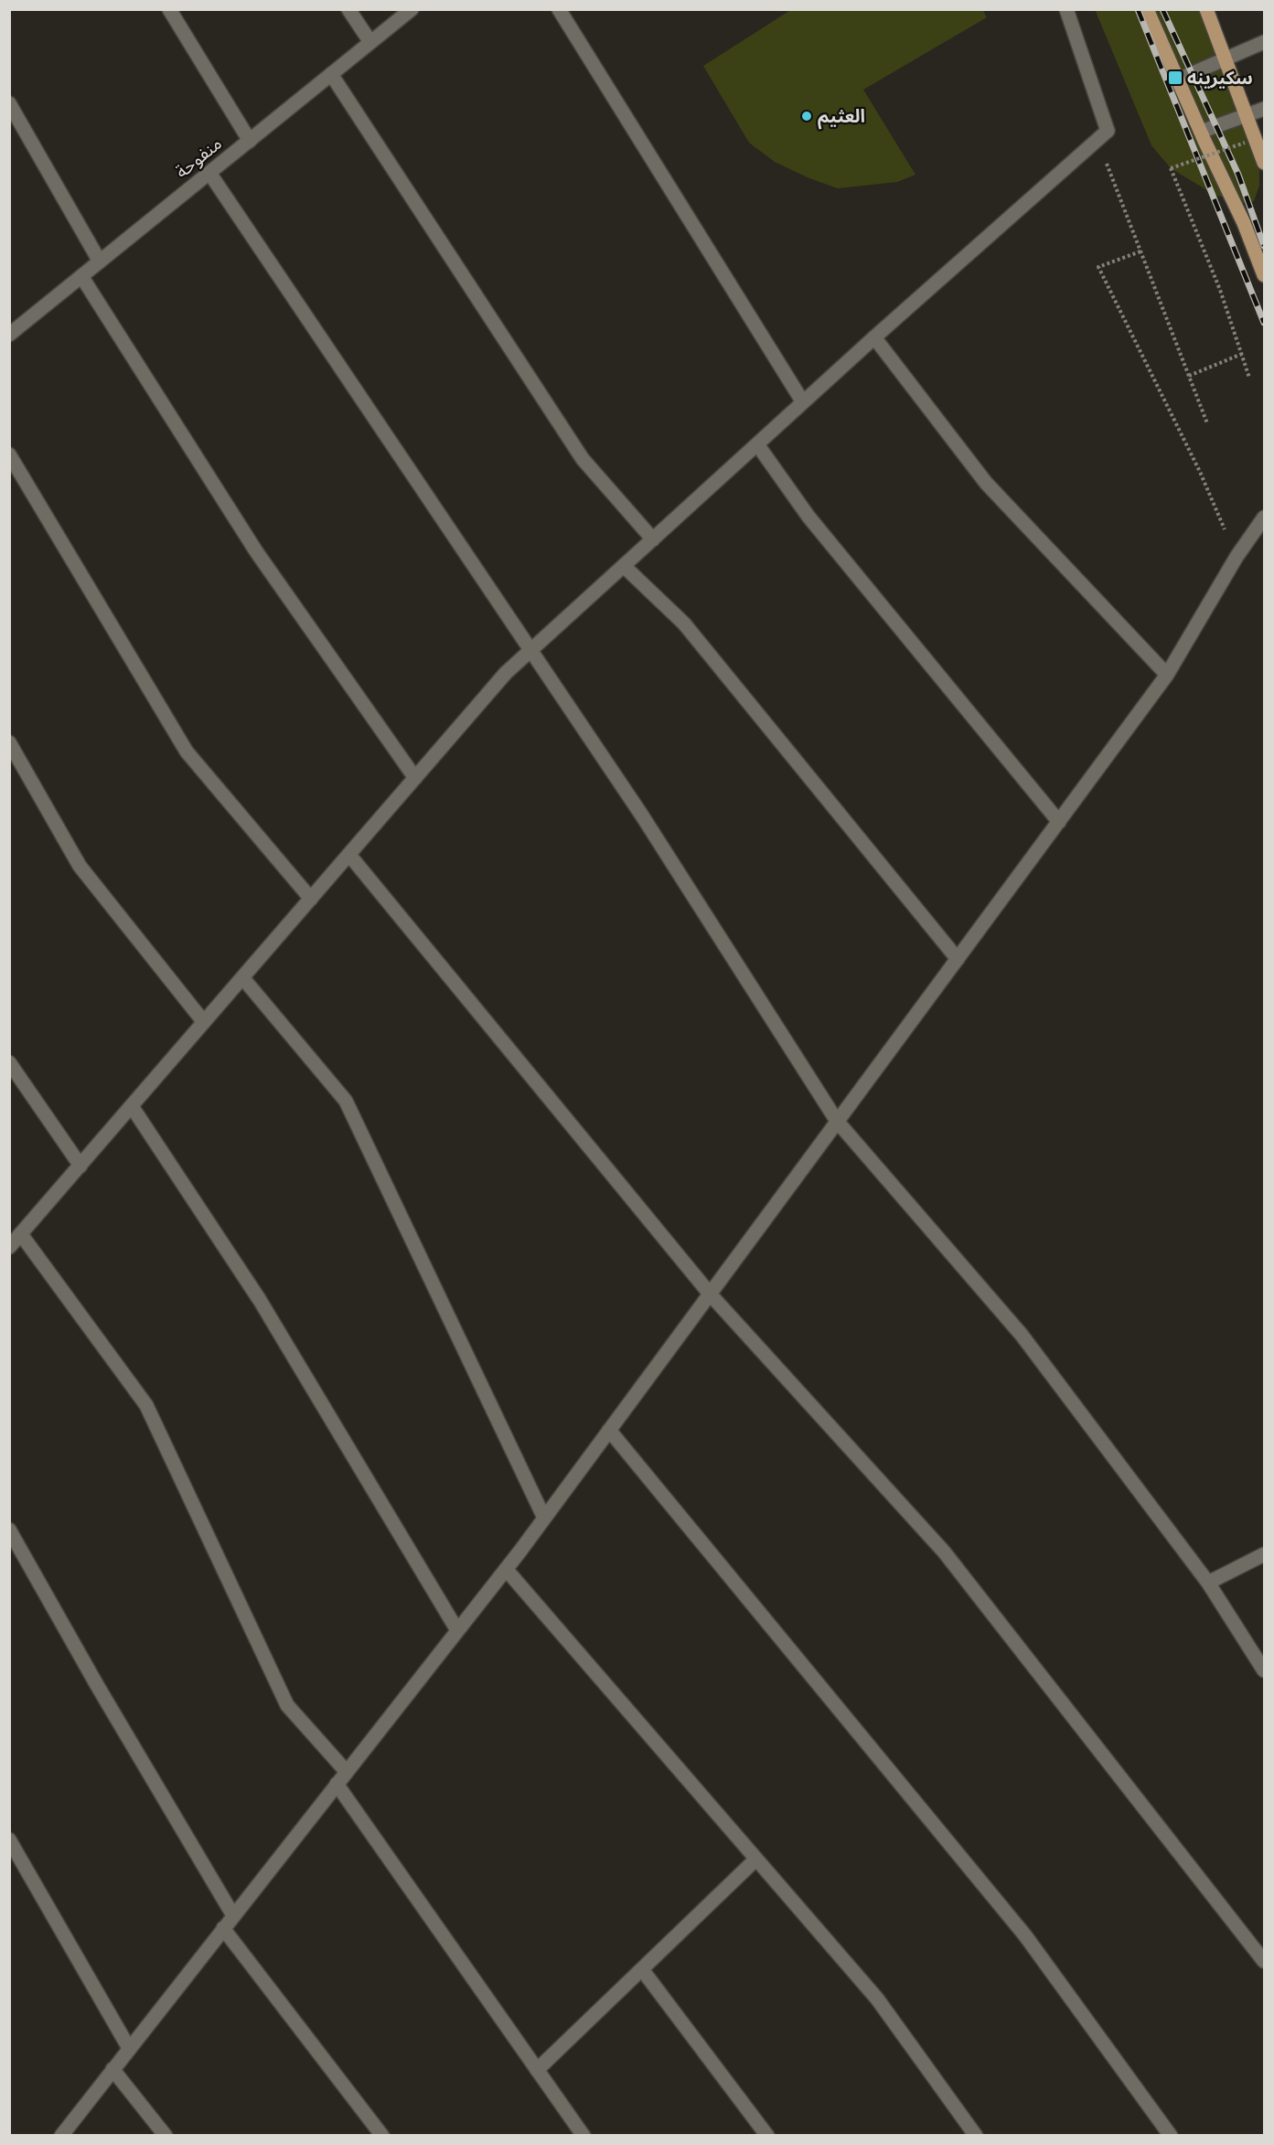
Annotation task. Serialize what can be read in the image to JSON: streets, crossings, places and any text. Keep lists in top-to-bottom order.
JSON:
{
  "streets": {
    "street": ["منفوحة"]
  },
  "places": {
    "transit": ["سكيرينه"],
    "other": ["العثيم"]
  }
}
